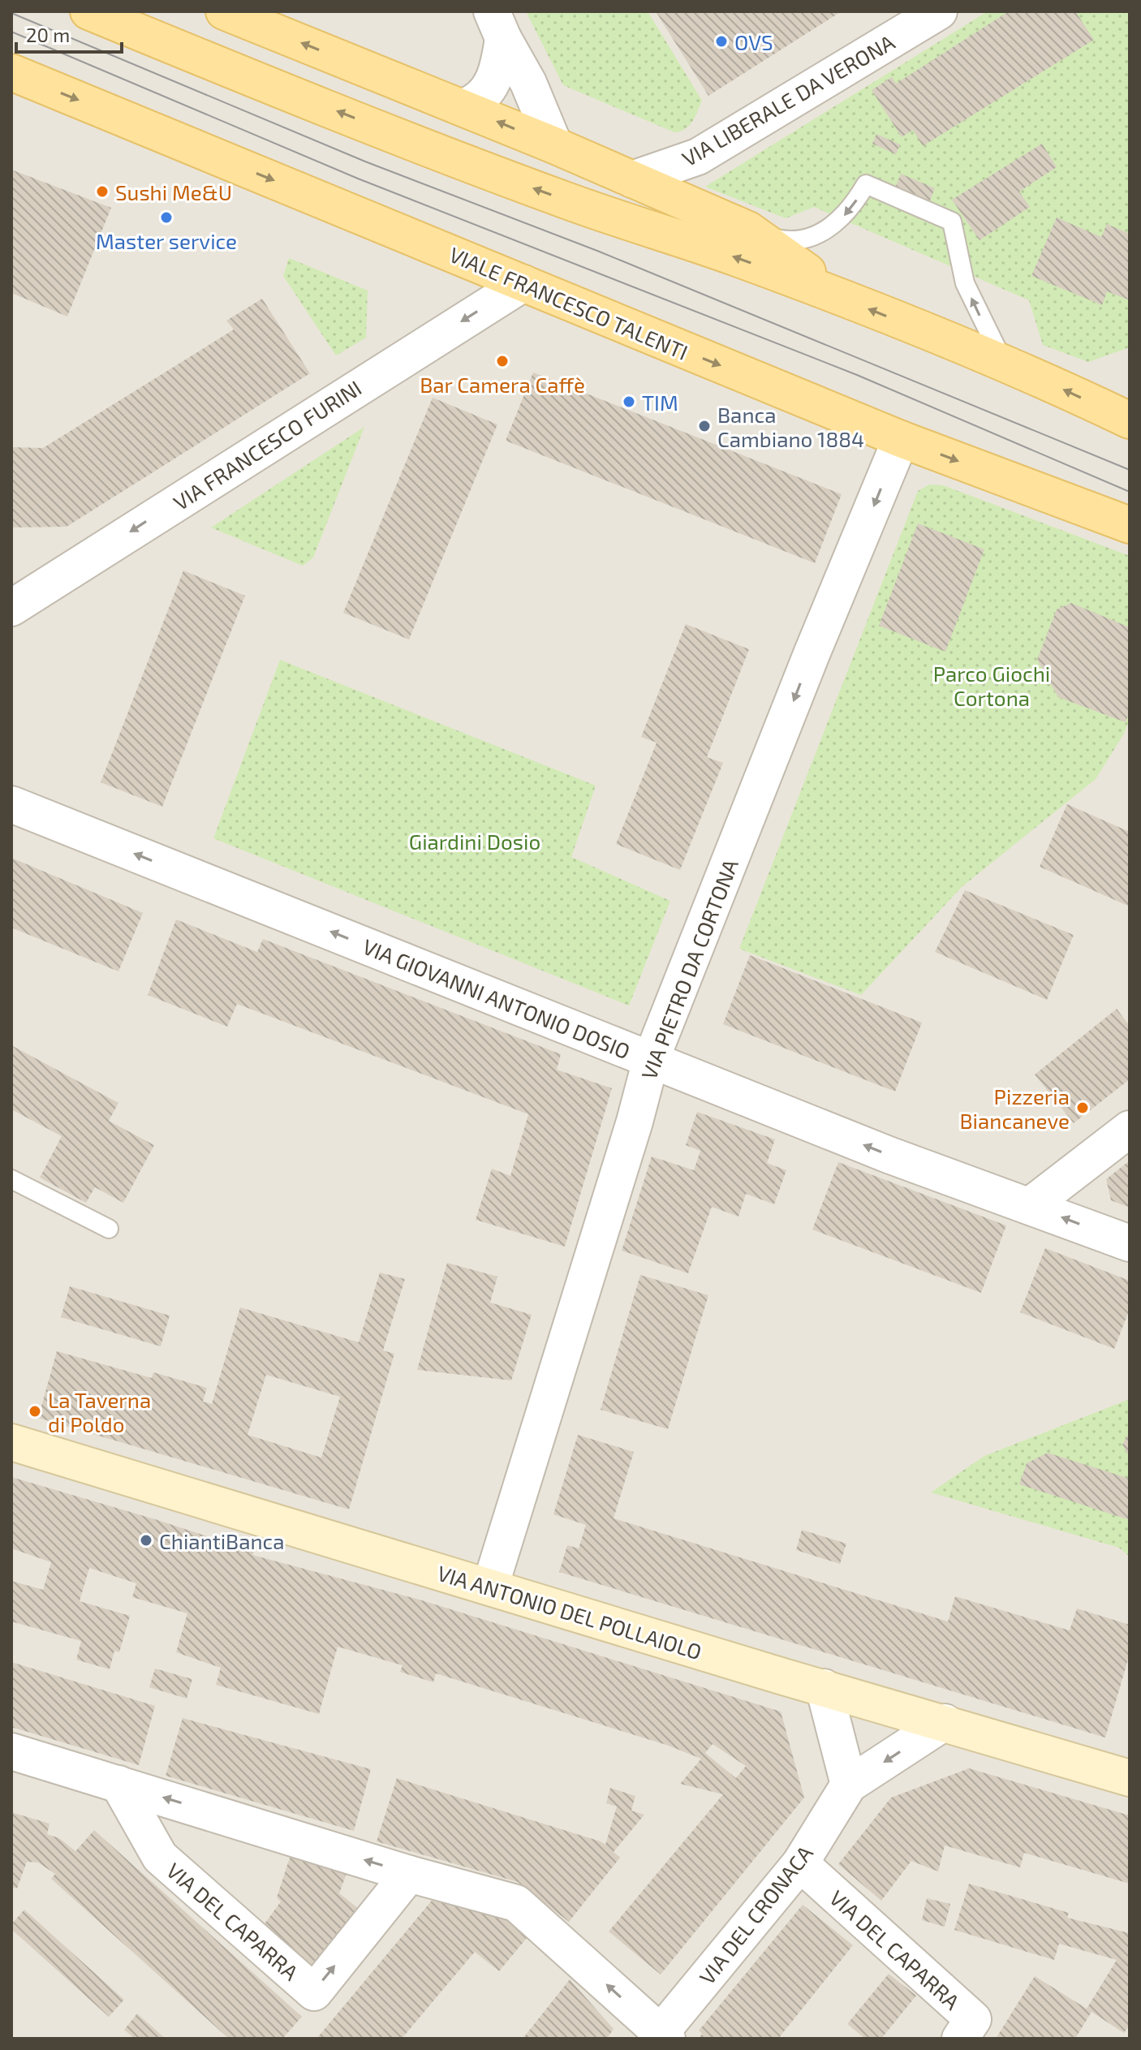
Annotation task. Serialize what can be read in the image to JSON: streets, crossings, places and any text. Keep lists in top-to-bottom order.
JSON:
{
  "streets": {
    "main road": ["VIALE FRANCESCO TALENTI"],
    "street": [
      "VIA LIBERALE DA VERONA",
      "VIA FRANCESCO FURINI",
      "VIA PIETRO DA CORTONA",
      "VIA GIOVANNI ANTONIO DOSIO",
      "VIA ANTONIO DEL POLLAIOLO",
      "VIA DEL CRONACA",
      "VIA DEL CAPARRA"
    ]
  },
  "crossings": [
    ["VIALE FRANCESCO TALENTI", "VIA FRANCESCO FURINI"],
    ["VIALE FRANCESCO TALENTI", "VIA PIETRO DA CORTONA"],
    ["VIA PIETRO DA CORTONA", "VIA GIOVANNI ANTONIO DOSIO"],
    ["VIA PIETRO DA CORTONA", "VIA ANTONIO DEL POLLAIOLO"],
    ["VIA ANTONIO DEL POLLAIOLO", "VIA DEL CRONACA"],
    ["VIA DEL CRONACA", "VIA DEL CAPARRA"]
  ],
  "one_way": ["VIA FRANCESCO FURINI", "VIA PIETRO DA CORTONA", "VIA GIOVANNI ANTONIO DOSIO"],
  "parks": ["Parco Giochi Cortona", "Giardini Dosio"],
  "places": [
    "OVS",
    "Sushi Me&U",
    "Master service",
    "Bar Camera Caffè",
    "TIM",
    "Banca Cambiano 1884",
    "Pizzeria Biancaneve",
    "La Taverna di Poldo",
    "ChiantiBanca"
  ],
  "scale_bar": "20 m"
}
